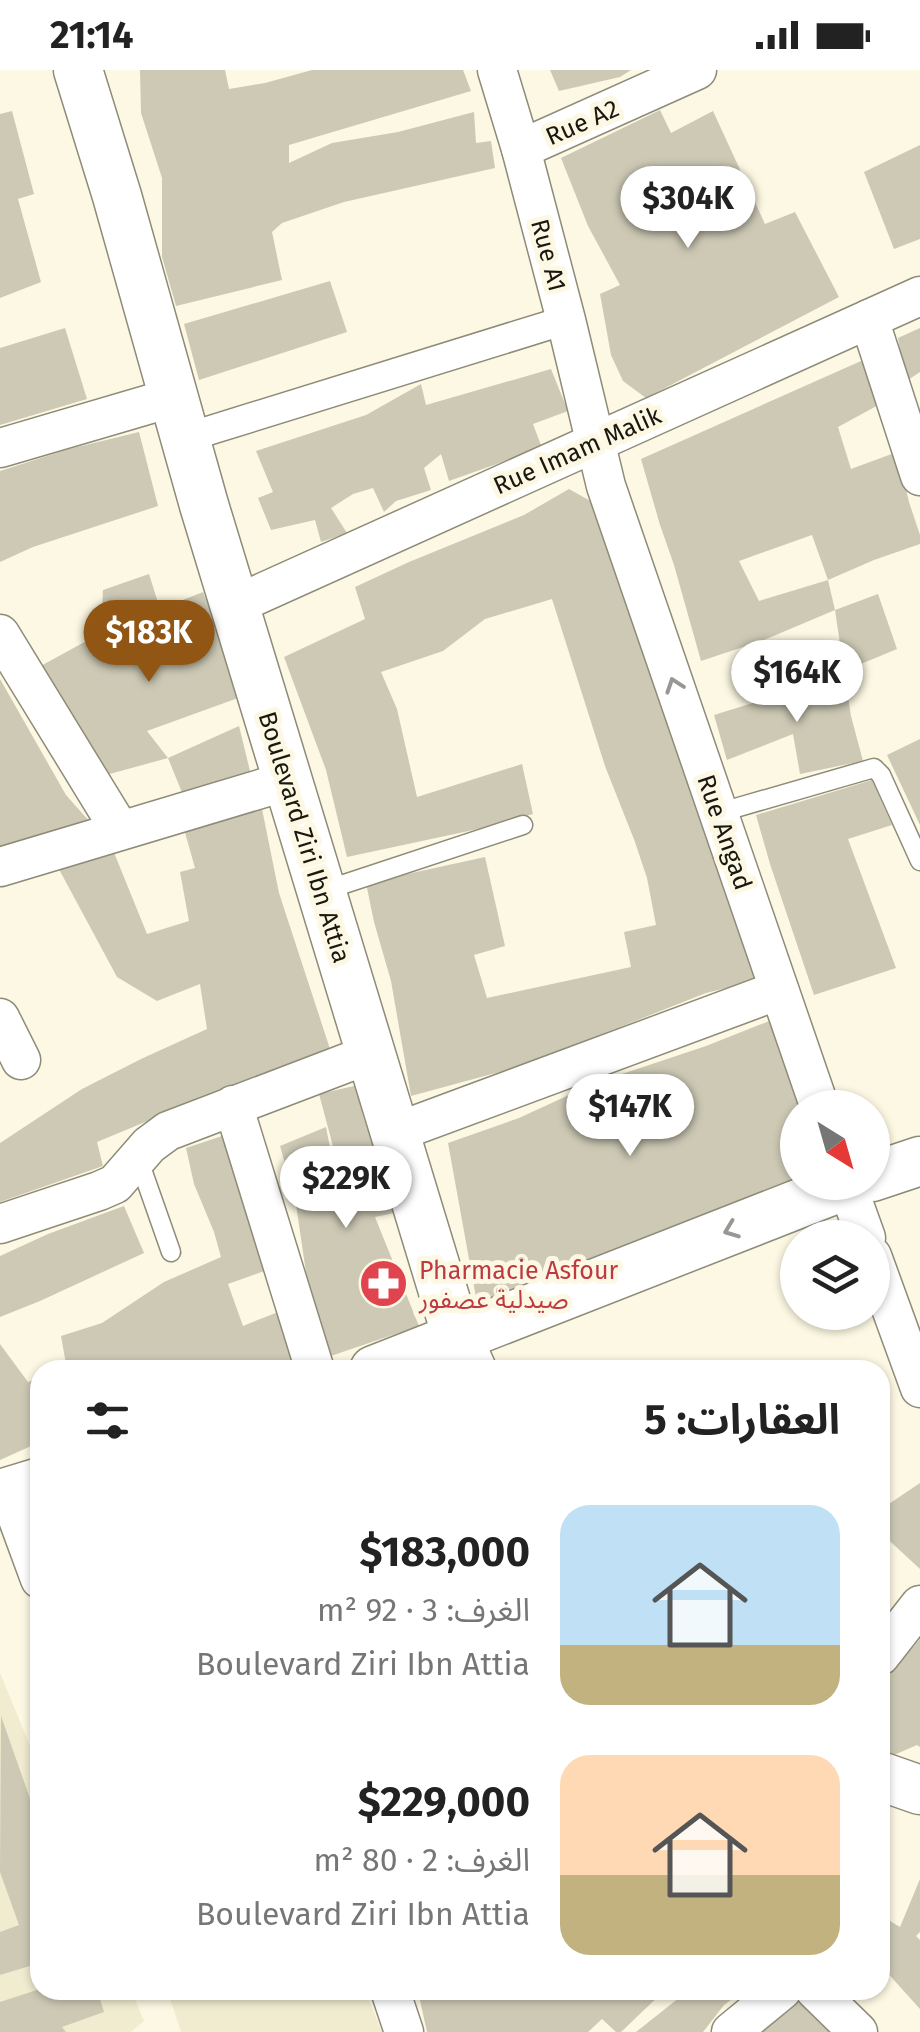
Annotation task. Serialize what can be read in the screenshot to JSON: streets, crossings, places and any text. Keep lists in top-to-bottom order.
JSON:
{
  "streets": {
    "street": [
      "Rue A2",
      "Rue A1",
      "Rue Imam Malik",
      "Rue Angad",
      "Boulevard Ziri Ibn Attia"
    ]
  },
  "crossings": [
    ["Rue A2", "Rue A1"],
    ["Rue A1", "Rue Imam Malik"],
    ["Rue A1", "Rue Angad"],
    ["Rue Imam Malik", "Rue Angad"],
    ["Rue Imam Malik", "Boulevard Ziri Ibn Attia"]
  ],
  "places": {
    "pharmacy": ["Pharmacie Asfour صيدلية عصفور"]
  },
  "north": "bottom right",
  "page": {
    "status": "21:14",
    "price": [
      "$304K",
      "$183K",
      "$164K",
      "$147K",
      "$229K"
    ],
    "heading": "العقارات: 5",
    "list": [
      {
        "name": "$183,000",
        "note": "الغرف: 3 · 92 m² · Boulevard Ziri Ibn Attia"
      },
      {
        "name": "$229,000",
        "note": "الغرف: 2 · 80 m² · Boulevard Ziri Ibn Attia"
      }
    ]
  }
}
